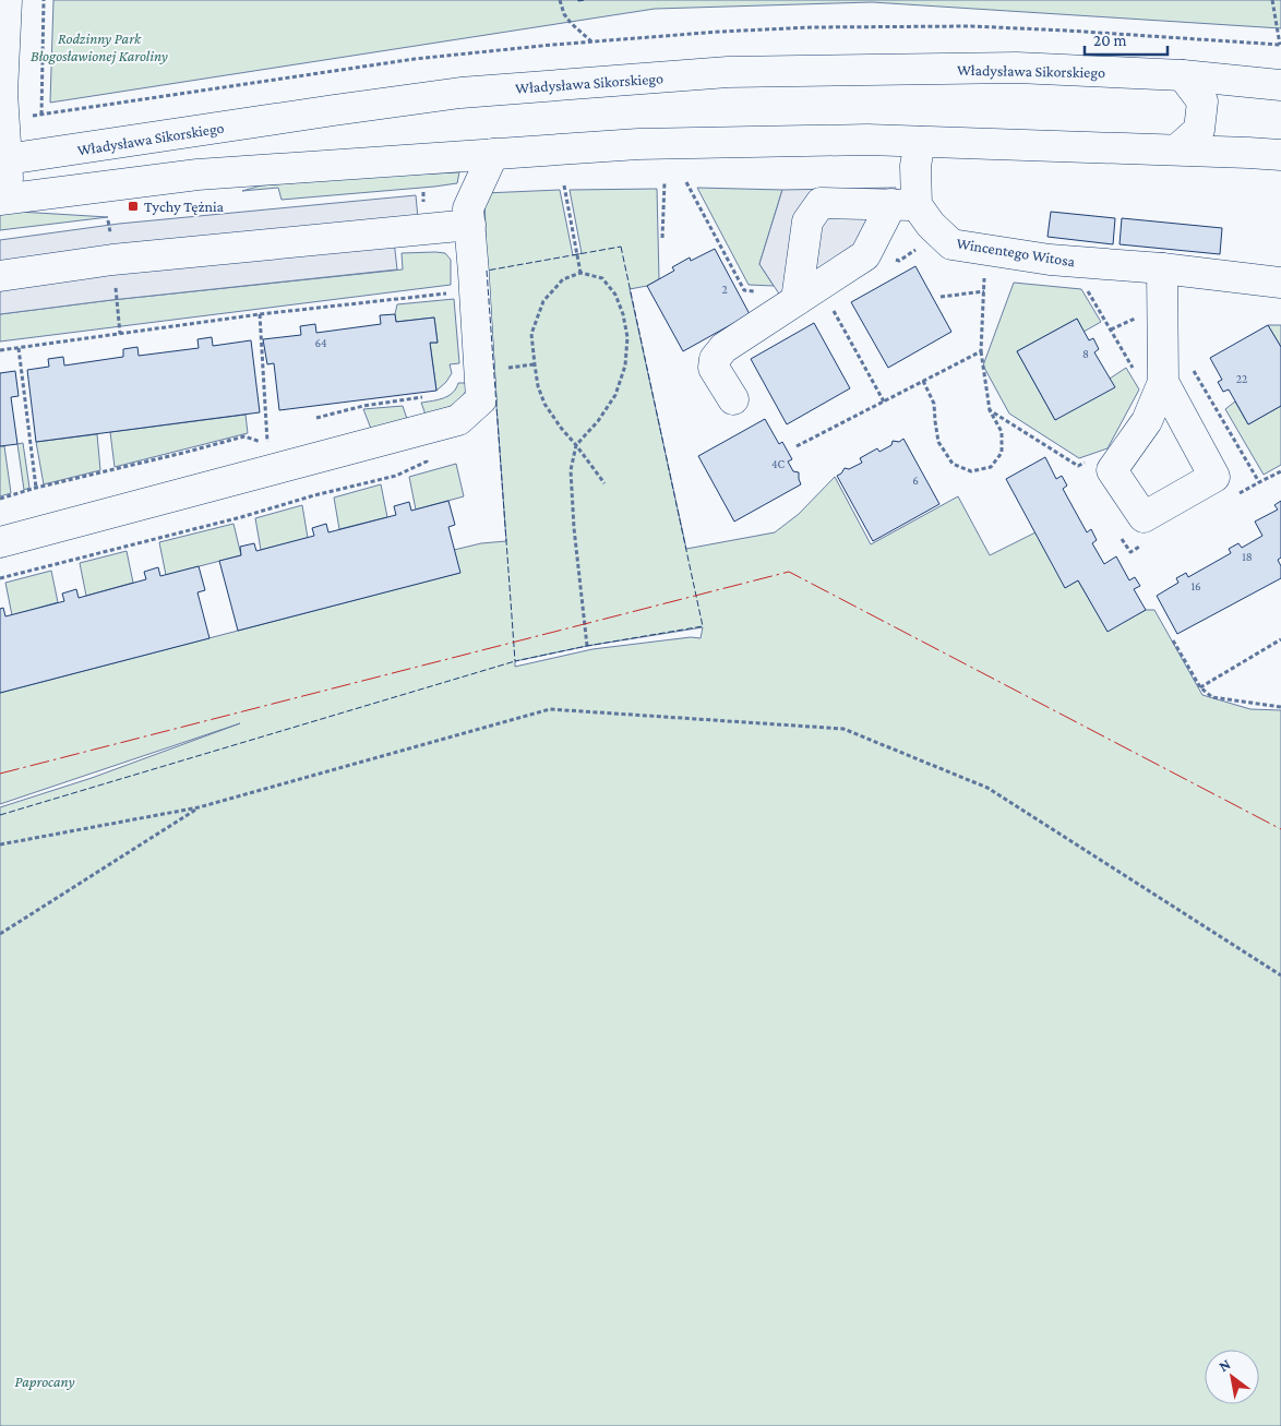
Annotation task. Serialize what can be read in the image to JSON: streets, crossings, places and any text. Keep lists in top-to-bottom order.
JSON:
{
  "streets": {
    "street": ["Władysława Sikorskiego", "Wincentego Witosa"]
  },
  "parks": ["Rodzinny Park Błogosławionej Karoliny", "Paprocany"],
  "places": {
    "transit": ["Tychy Tężnia"]
  },
  "house_numbers": [
    "2",
    "64",
    "8",
    "22",
    "4C",
    "6",
    "18",
    "16"
  ],
  "scale_bar": "20 m",
  "north": "top left"
}
